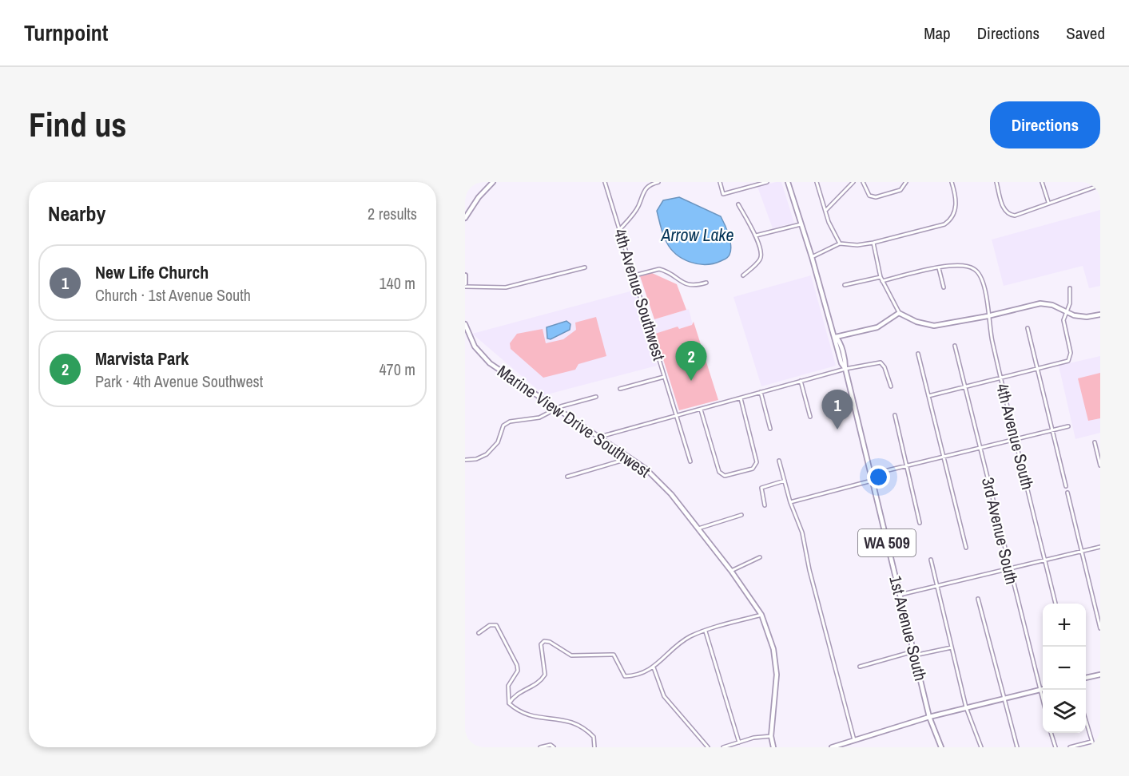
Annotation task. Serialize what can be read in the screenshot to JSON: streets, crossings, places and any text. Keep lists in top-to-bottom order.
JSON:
{
  "streets": {
    "street": [
      "4th Avenue Southwest",
      "Marine View Drive Southwest",
      "4th Avenue South",
      "3rd Avenue South",
      "WA 509",
      "1st Avenue South"
    ]
  },
  "water": ["Arrow Lake"],
  "page": {
    "header": "Turnpoint",
    "nav": ["Map", "Directions", "Saved"],
    "buttons": "Directions",
    "title": "Find us",
    "heading": ["Nearby", "2 results"],
    "list": [
      {
        "mark": "1",
        "name": "New Life Church",
        "note": "Church · 1st Avenue South",
        "value": "140 m"
      },
      {
        "mark": "2",
        "name": "Marvista Park",
        "note": "Park · 4th Avenue Southwest",
        "value": "470 m"
      }
    ],
    "pins": ["2", "1"],
    "map_buttons": ["+", "−"]
  }
}
